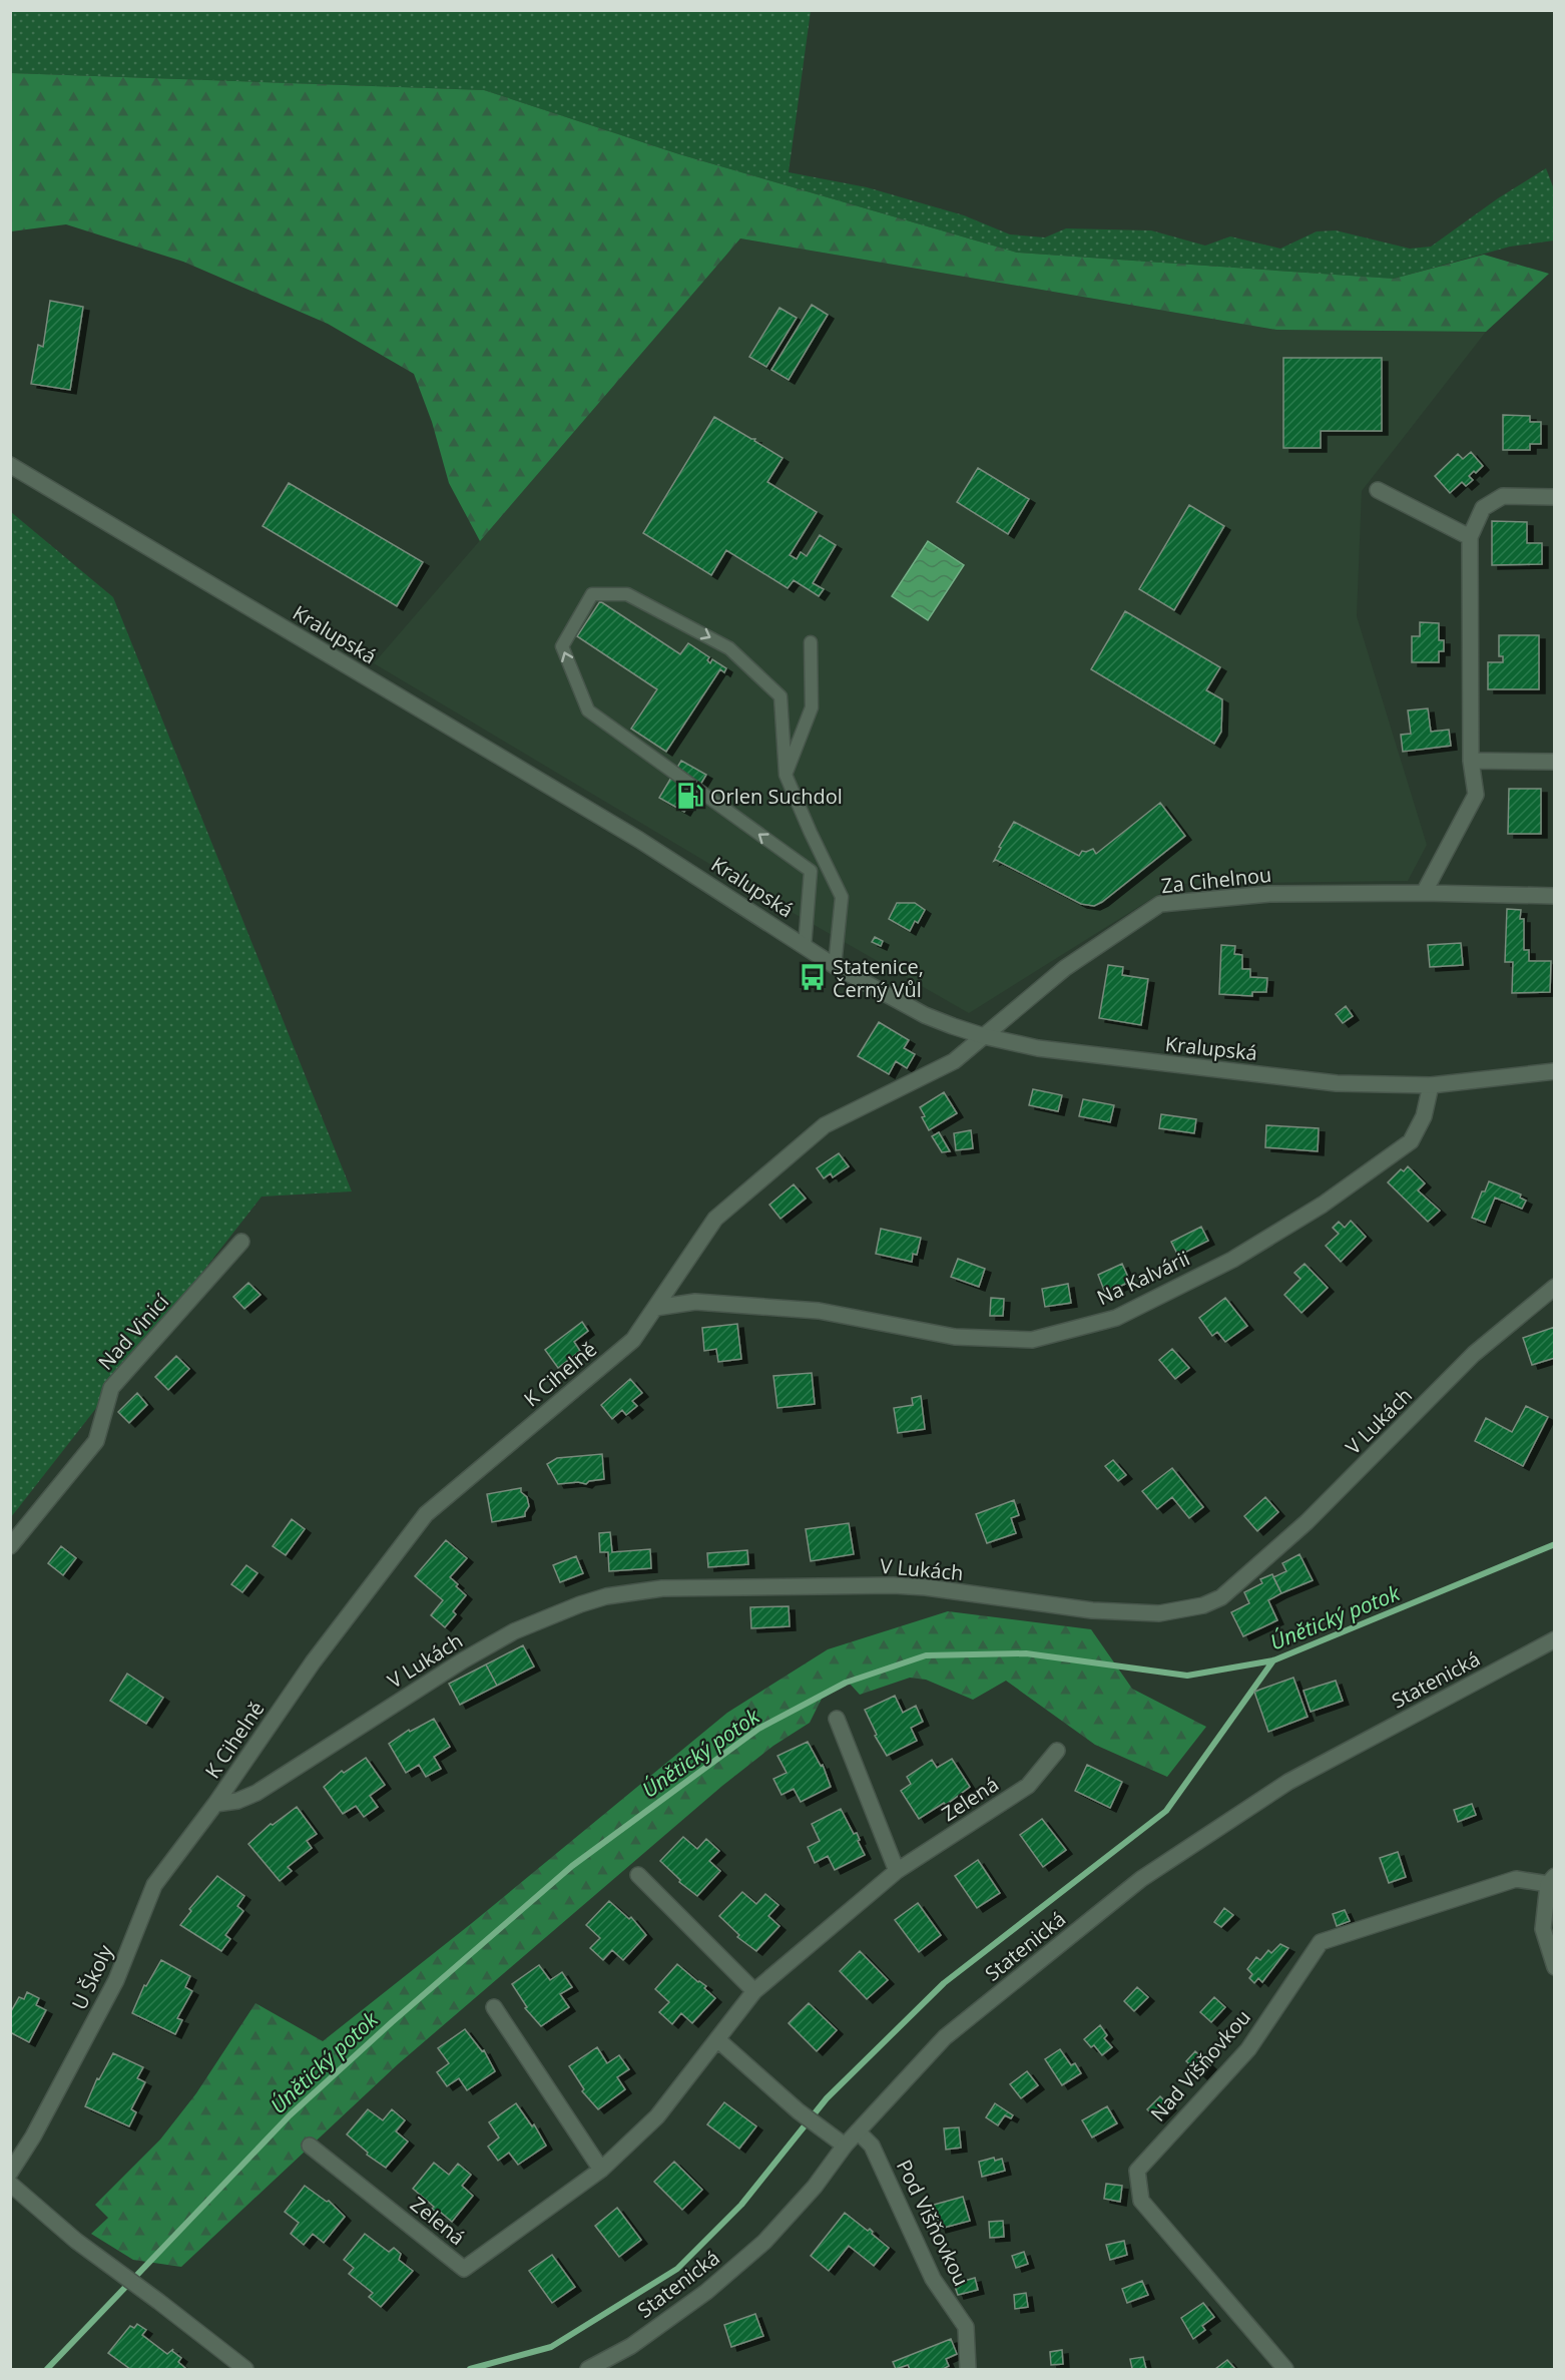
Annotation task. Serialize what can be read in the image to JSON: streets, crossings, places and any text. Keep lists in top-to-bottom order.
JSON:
{
  "streets": {
    "street": [
      "Kralupská",
      "Za Cihelnou",
      "Na Kalvárii",
      "Nad Vinicí",
      "K Cihelně",
      "V Lukách",
      "Statenická",
      "Zelená",
      "U Školy",
      "Nad Višňovkou",
      "Pod Višňovkou"
    ]
  },
  "crossings": [
    ["Kralupská", "Za Cihelnou"],
    ["Kralupská", "Na Kalvárii"],
    ["Kralupská", "K Cihelně"],
    ["Za Cihelnou", "K Cihelně"],
    ["Na Kalvárii", "K Cihelně"],
    ["K Cihelně", "V Lukách"],
    ["K Cihelně", "U Školy"],
    ["V Lukách", "U Školy"],
    ["Statenická", "Pod Višňovkou"]
  ],
  "water": ["Únětický potok"],
  "places": {
    "fuel station": ["Orlen Suchdol"],
    "bus stop": ["Statenice, Černý Vůl"]
  }
}
